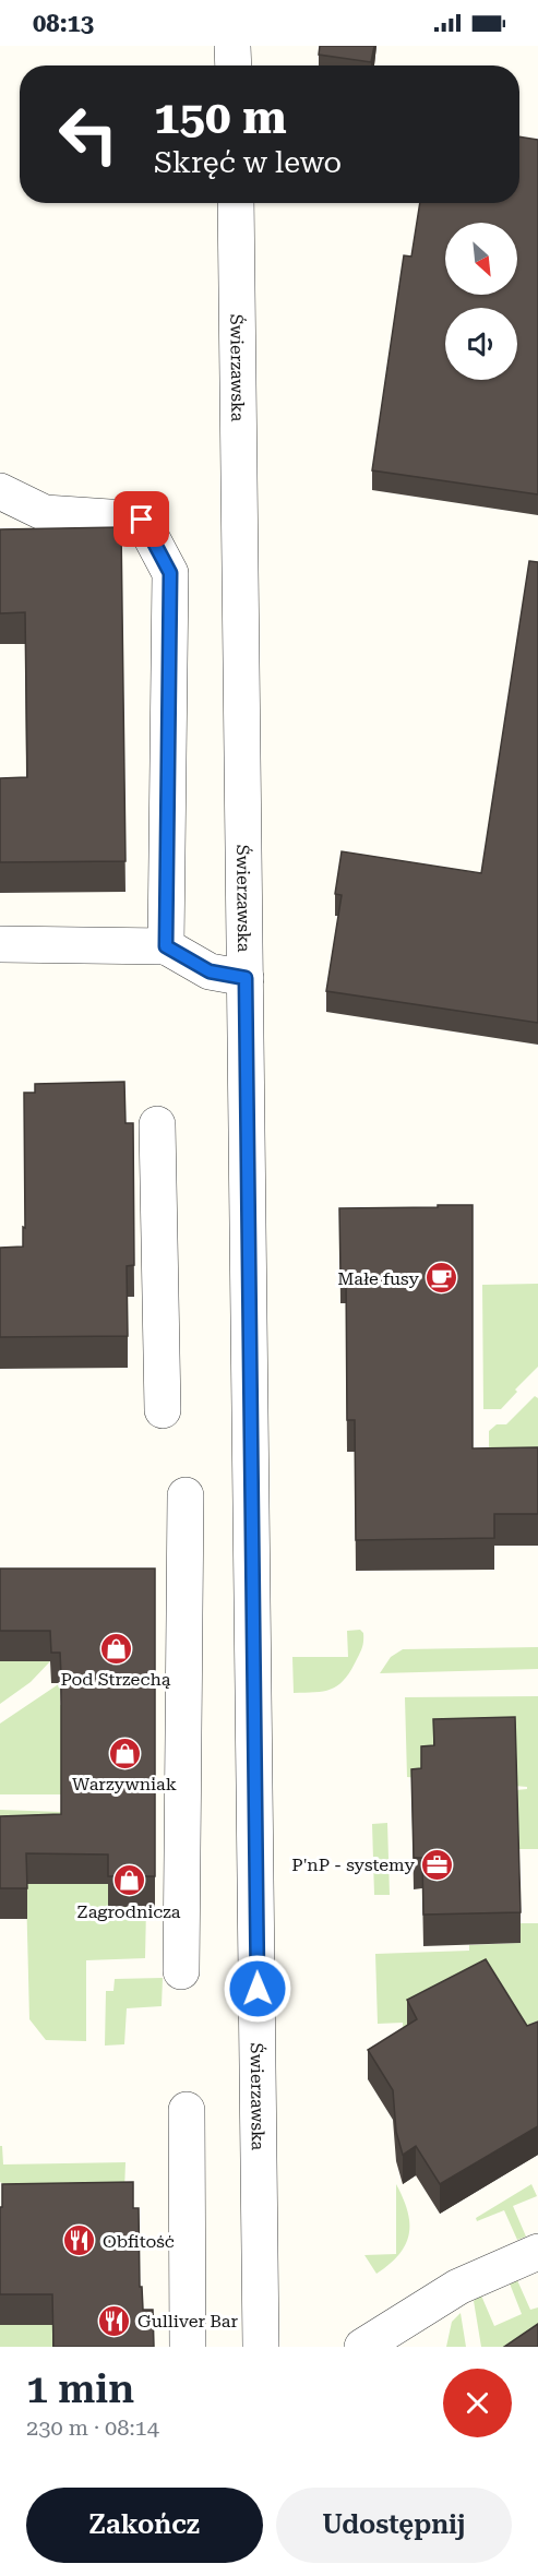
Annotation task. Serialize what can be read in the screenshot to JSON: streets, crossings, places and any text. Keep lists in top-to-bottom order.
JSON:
{
  "streets": {
    "street": ["Świerzawska"]
  },
  "places": {
    "cafe": ["Małe fusy"],
    "shop": ["Pod Strzechą", "Warzywniak", "Zagrodnicza"],
    "office": ["P'nP - systemy"],
    "restaurant": ["Obfitość", "Gulliver Bar"]
  },
  "north": "bottom right",
  "page": {
    "status": "08:13",
    "turn": ["150 m", "Skręć w lewo"],
    "heading": ["1 min", "230 m · 08:14"],
    "buttons": ["Zakończ", "Udostępnij"]
  }
}
